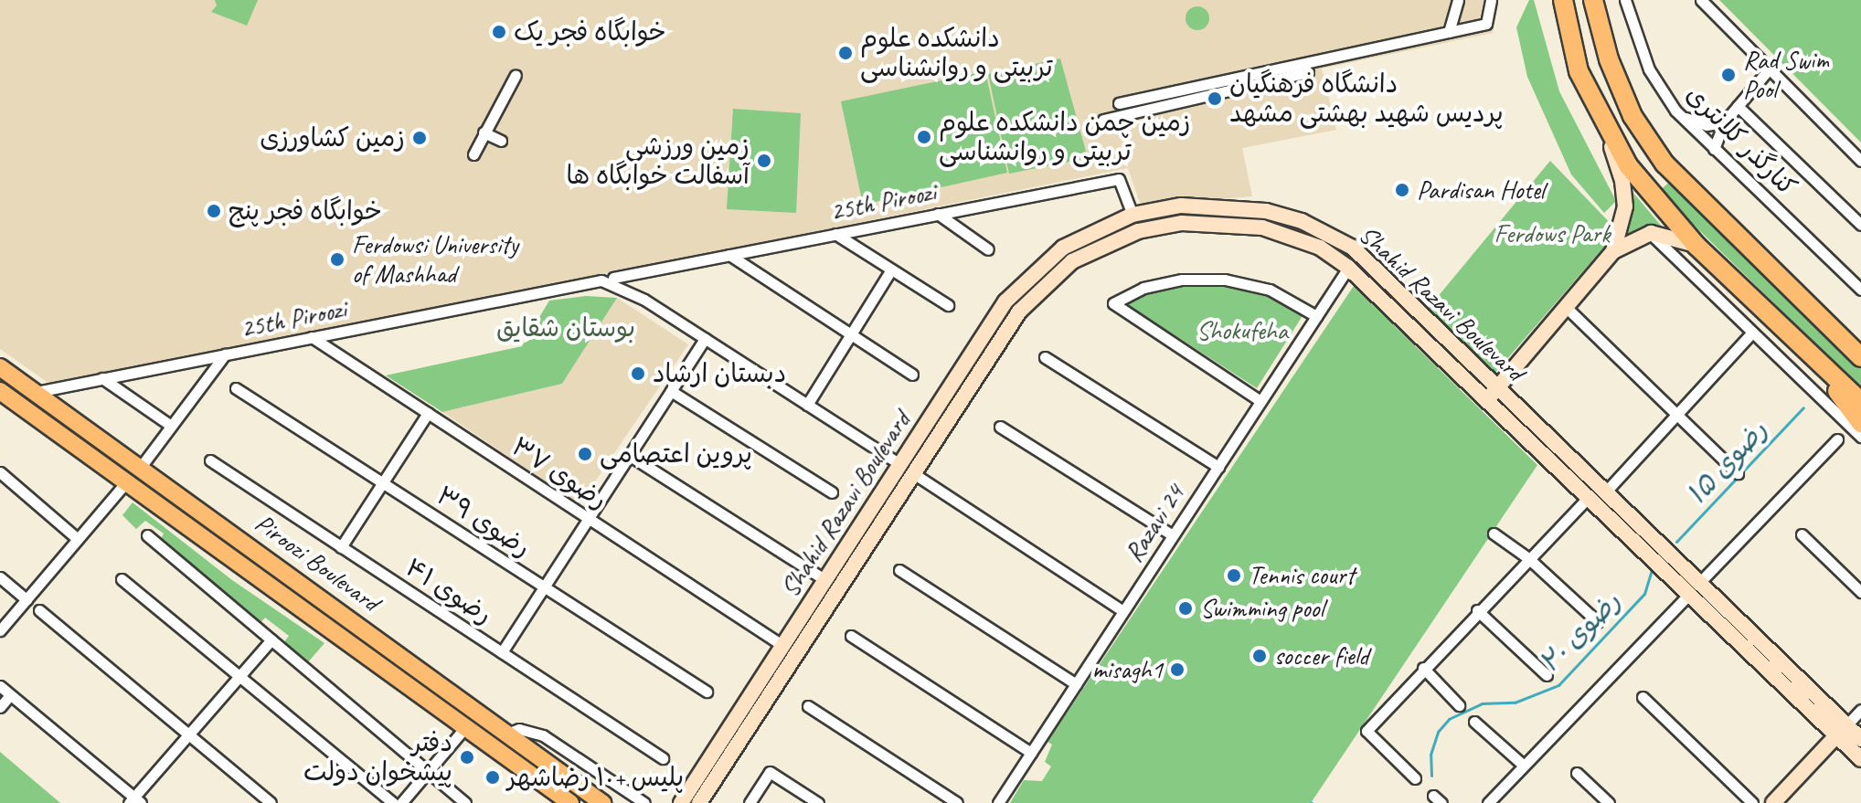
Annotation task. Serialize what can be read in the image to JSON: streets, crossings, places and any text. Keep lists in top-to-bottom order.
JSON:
{
  "streets": {
    "main road": ["Piroozi Boulevard"],
    "street": [
      "کنارگذر کلانتری",
      "25th Piroozi",
      "Shahid Razavi Boulevard",
      "رضوی ۳۷",
      "رضوی ۳۹",
      "Razavi 24",
      "رضوی ۴۱"
    ]
  },
  "crossings": [
    ["25th Piroozi", "Shahid Razavi Boulevard"],
    ["25th Piroozi", "رضوی ۳۷"],
    ["25th Piroozi", "Piroozi Boulevard"],
    ["Shahid Razavi Boulevard", "رضوی ۳۷"],
    ["Shahid Razavi Boulevard", "Razavi 24"]
  ],
  "water": ["رضوی ۱۵", "رضوی ۲۰"],
  "parks": ["Ferdows Park", "بوستان شقایق", "Shokufeha"],
  "places": [
    "خوابگاه فجر یک",
    "دانشکده علوم تربیتی و روانشناسی",
    "Rad Swim Pool",
    "دانشگاه فرهنگیان پردیس شهید بهشتی مشهد",
    "زمین چمن دانشکده علوم تربیتی و روانشناسی",
    "زمین کشاورزی",
    "زمین ورزشی آسفالت خوابگاه ها",
    "Pardisan Hotel",
    "خوابگاه فجر پنج",
    "Ferdowsi University of Mashhad",
    "دبستان ارشاد",
    "پروین اعتصامی",
    "Tennis court",
    "Swimming pool",
    "soccer field",
    "misagh1",
    "دفتر پیشخوان دولت",
    "پلیس +۱۰ رضاشهر"
  ]
}
